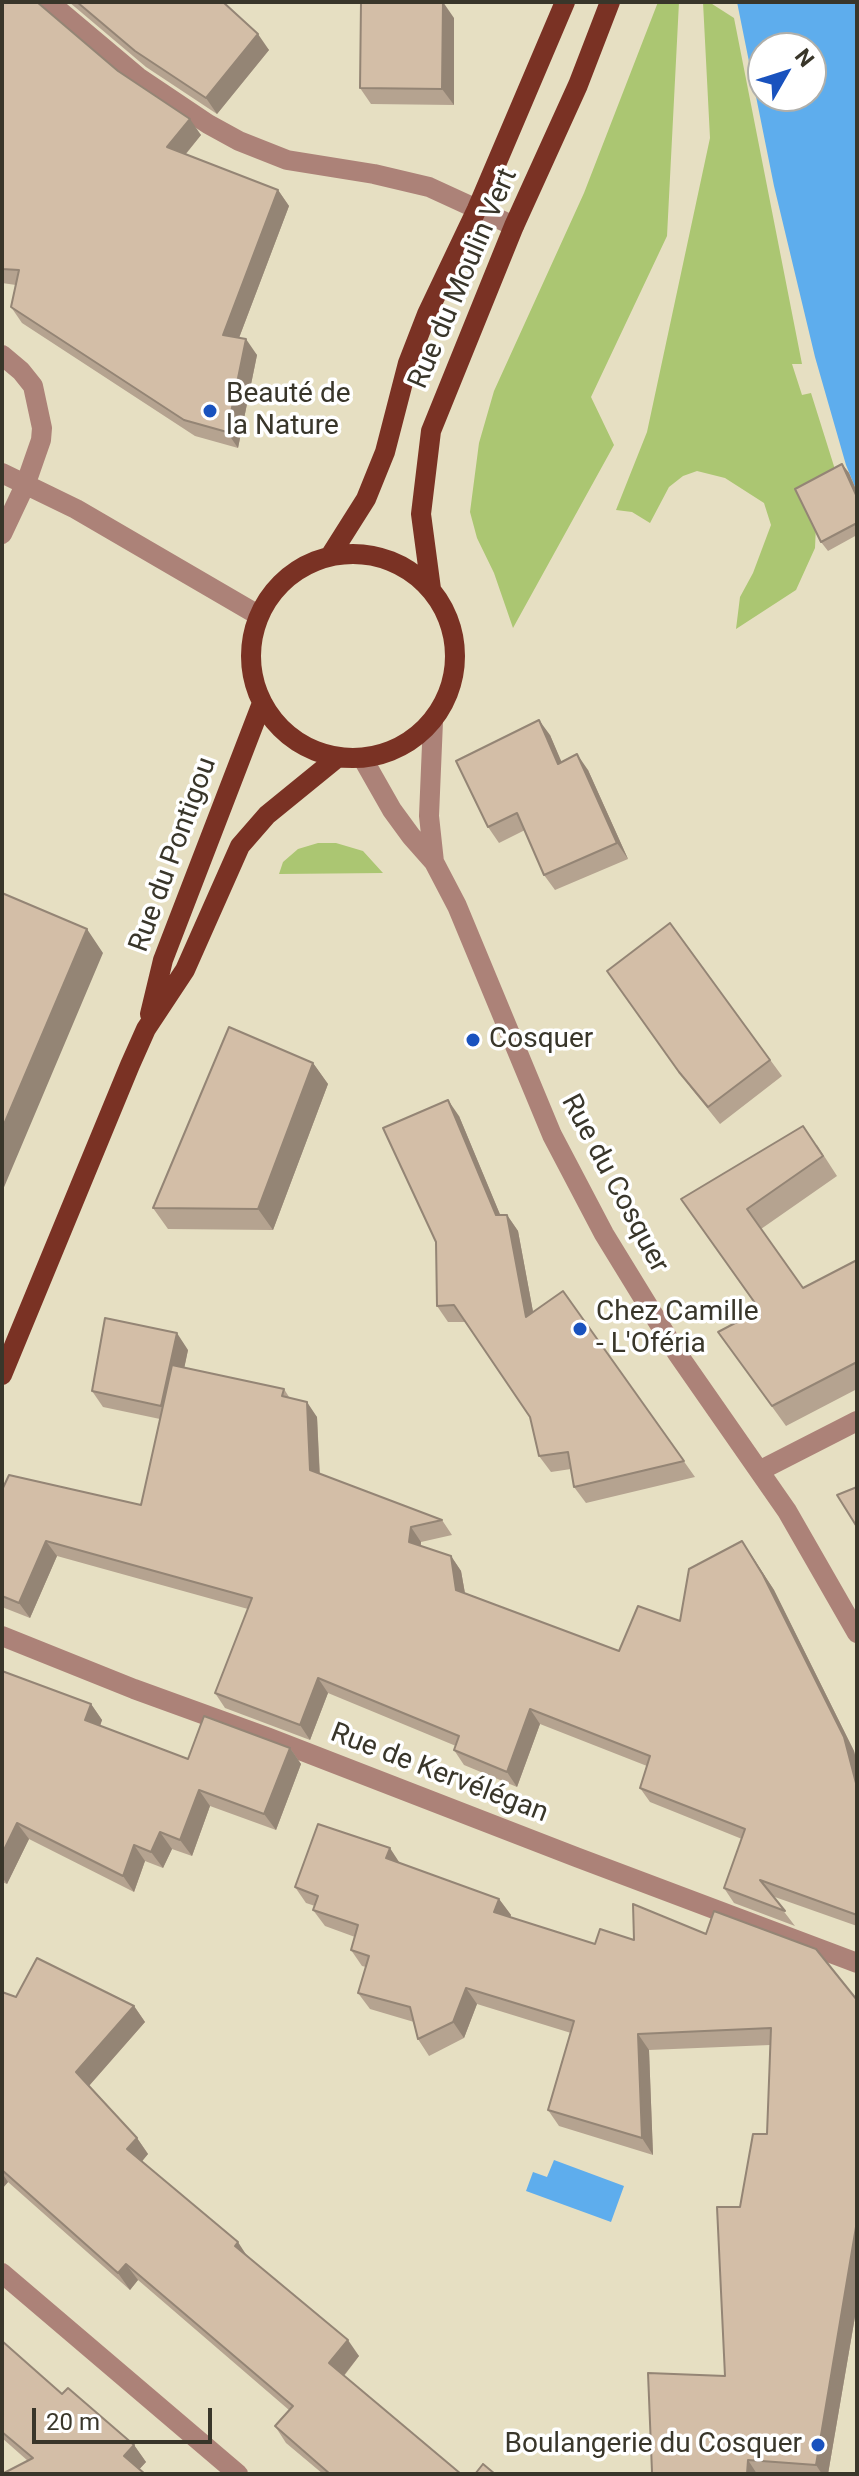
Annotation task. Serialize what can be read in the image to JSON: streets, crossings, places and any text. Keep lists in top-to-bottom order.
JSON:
{
  "streets": {
    "main road": ["Rue du Moulin Vert", "Rue du Pontigou"],
    "street": ["Rue du Cosquer", "Rue de Kervélégan"]
  },
  "crossings": [
    ["Rue du Moulin Vert", "Rue du Pontigou"],
    ["Rue du Moulin Vert", "Rue du Cosquer"],
    ["Rue du Pontigou", "Rue du Cosquer"]
  ],
  "places": [
    "Beauté de la Nature",
    "Cosquer",
    "Chez Camille - L'Oféria",
    "Boulangerie du Cosquer"
  ],
  "scale_bar": "20 m",
  "north": "top right"
}
